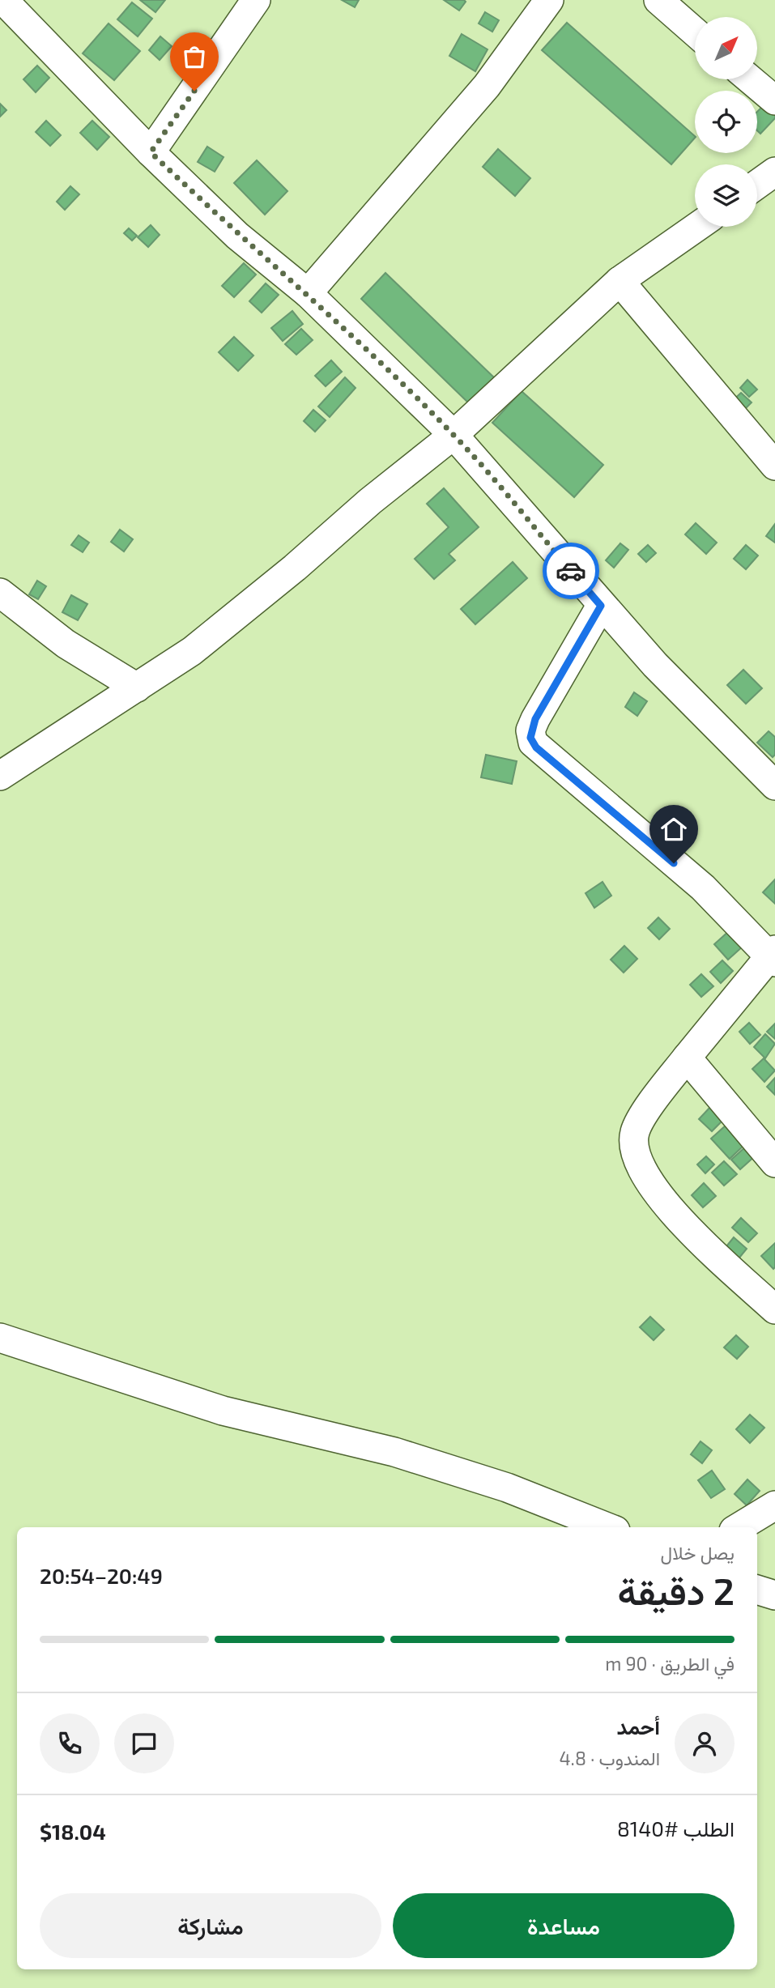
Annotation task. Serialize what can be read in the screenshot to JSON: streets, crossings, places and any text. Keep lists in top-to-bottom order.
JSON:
{
  "north": "top right",
  "page": {
    "heading": ["2 دقيقة", "يصل خلال", "20:49–20:54"],
    "panel": [
      "أحمد",
      "المندوب · 4.8",
      "الطلب #8140",
      "$18.04"
    ],
    "bar": "في الطريق · 90 m",
    "buttons": ["مساعدة", "مشاركة"]
  }
}
